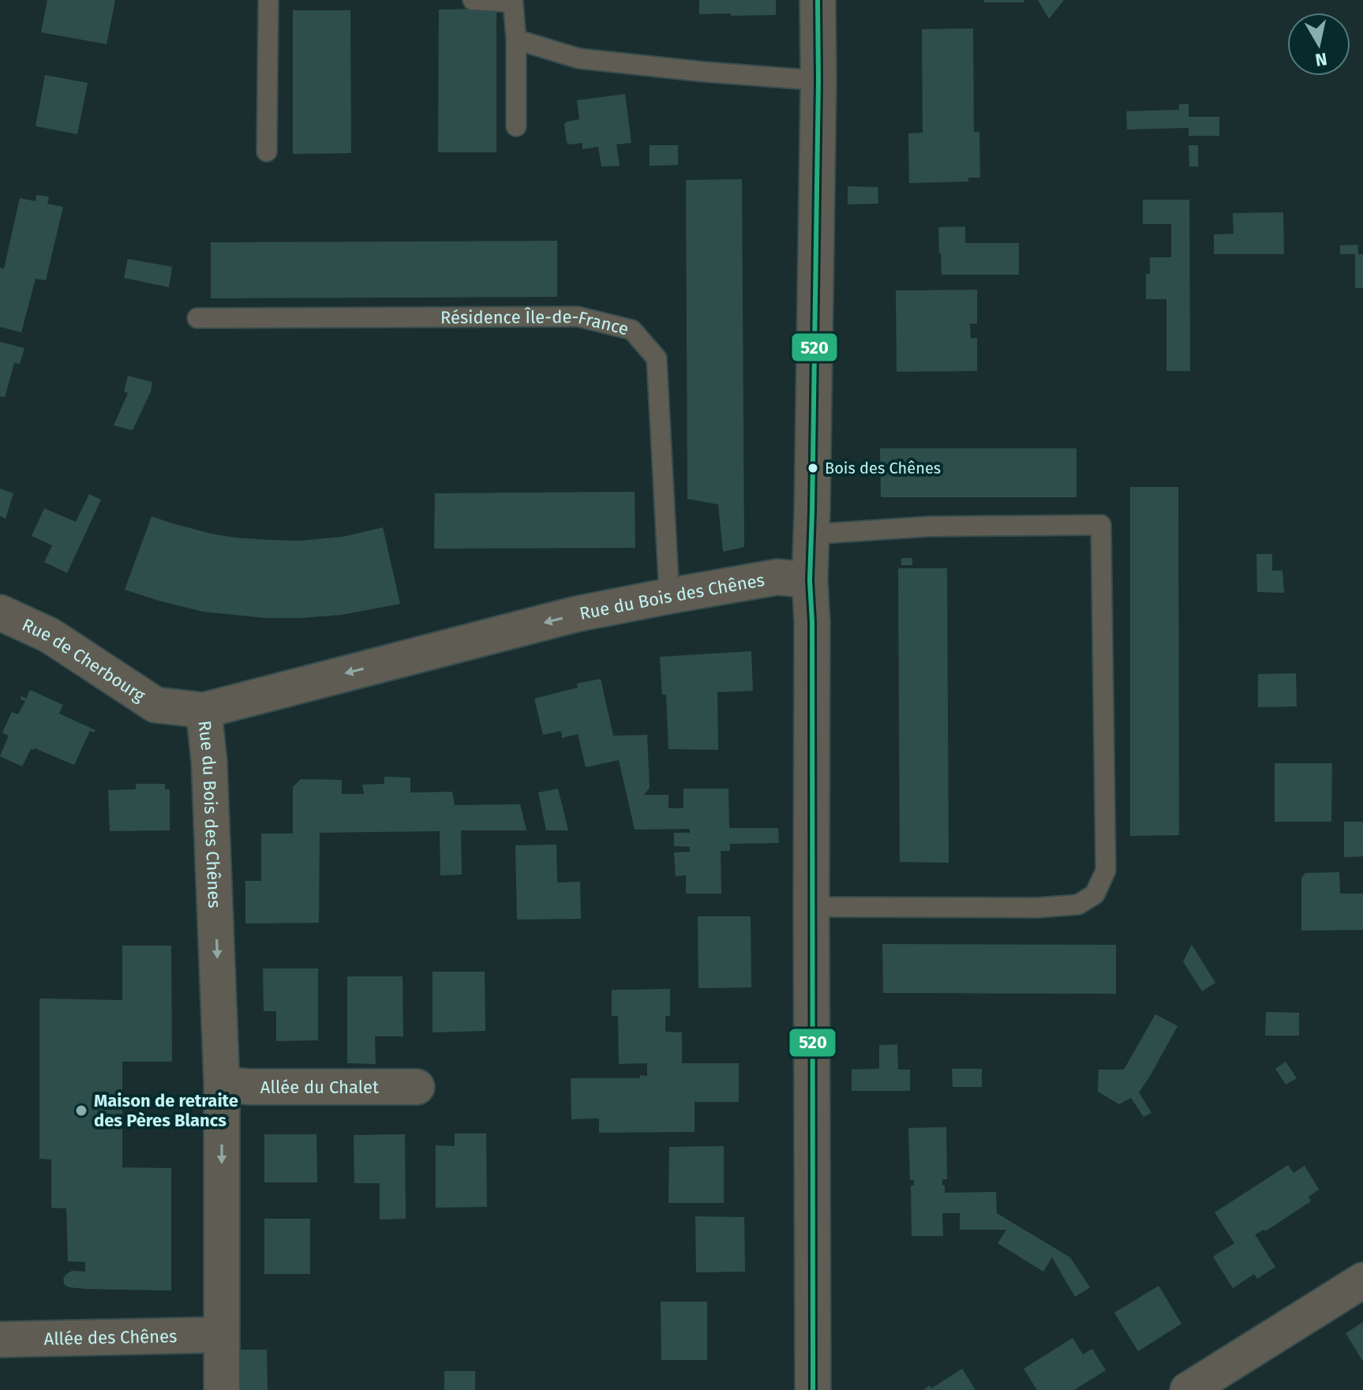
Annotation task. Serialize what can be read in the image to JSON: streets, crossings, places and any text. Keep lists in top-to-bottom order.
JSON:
{
  "streets": {
    "street": [
      "Rue du Bois des Chênes",
      "Rue de Cherbourg",
      "Allée du Chalet",
      "Allée des Chênes"
    ],
    "lane": ["Résidence Île-de-France"]
  },
  "crossings": [
    ["Résidence Île-de-France", "Rue du Bois des Chênes"],
    ["Rue du Bois des Chênes", "Rue de Cherbourg"],
    ["Rue du Bois des Chênes", "Allée du Chalet"],
    ["Rue du Bois des Chênes", "Allée des Chênes"]
  ],
  "places": ["Bois des Chênes", "Maison de retraite des Pères Blancs"],
  "lines": ["transit line 520"],
  "north": "bottom"
}
